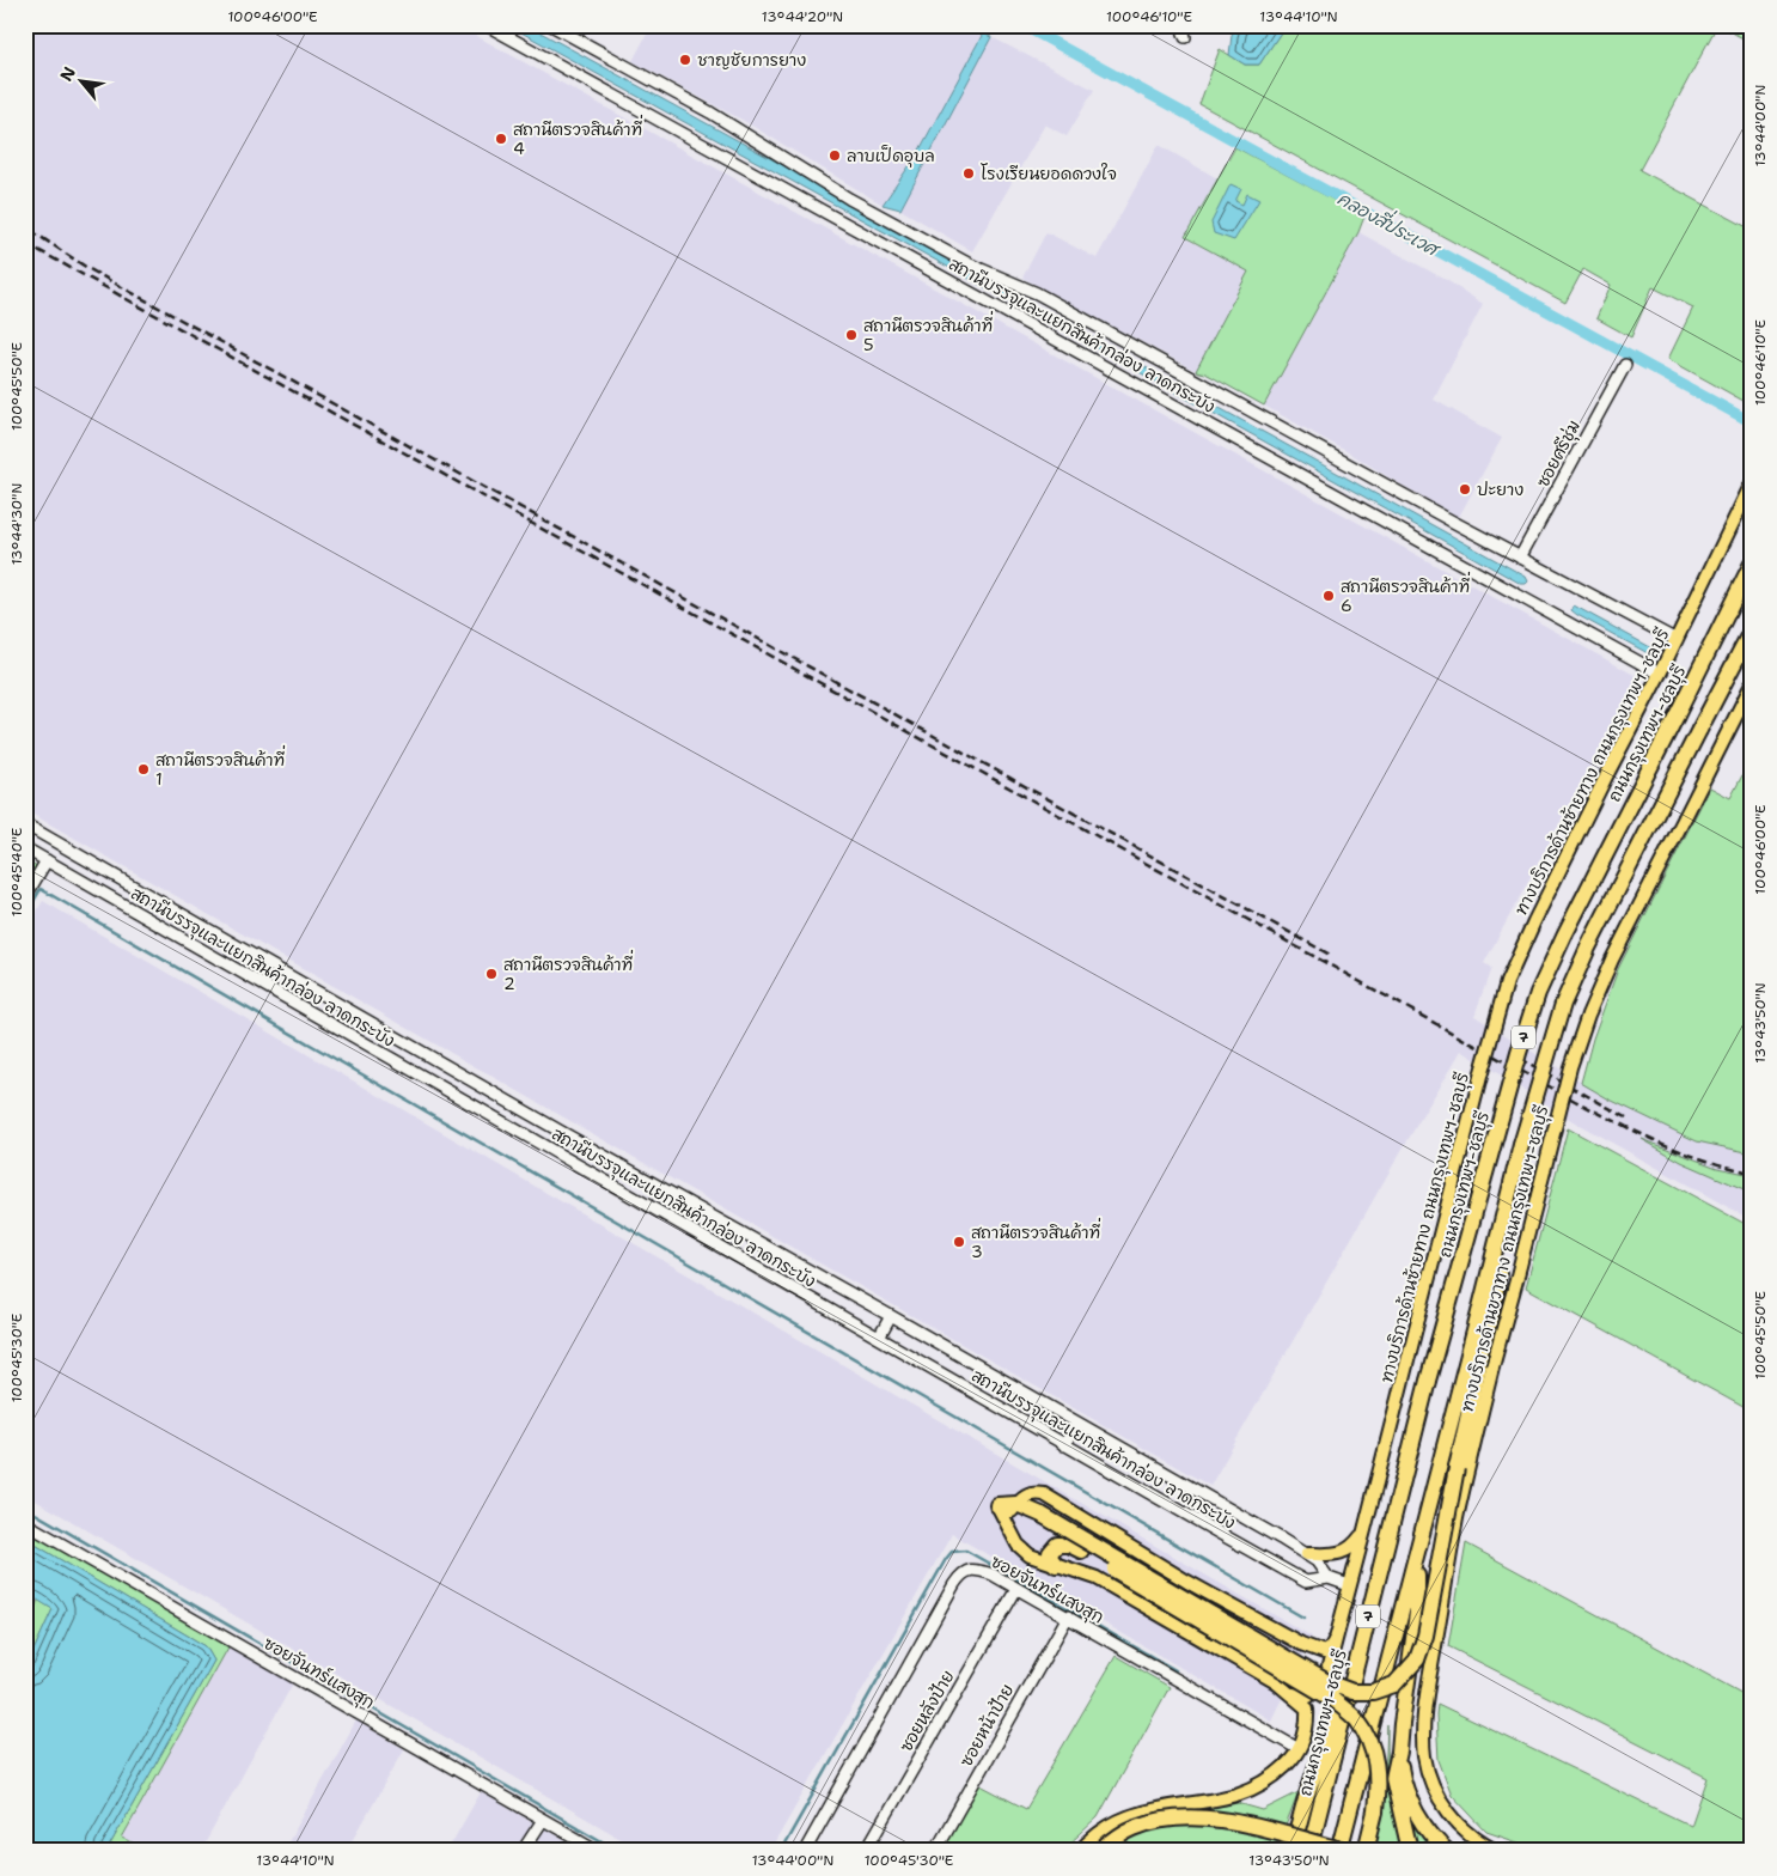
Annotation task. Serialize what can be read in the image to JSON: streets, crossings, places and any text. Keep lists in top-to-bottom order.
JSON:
{
  "streets": {
    "highway": ["ถนนกรุงเทพฯ-ชลบุรี", "7"],
    "main road": ["ทางบริการด้านซ้ายทาง ถนนกรุงเทพฯ-ชลบุรี", "ทางบริการด้านขวาทาง ถนนกรุงเทพฯ-ชลบุรี"],
    "street": [
      "สถานีบรรจุและแยกสินค้ากล่อง ลาดกระบัง",
      "ซอยศรีชุ่ม",
      "ซอยจันทร์แสงสุก",
      "ซอยหลังป้าย",
      "ซอยหน้าป้าย"
    ]
  },
  "crossings": [
    ["สถานีบรรจุและแยกสินค้ากล่อง ลาดกระบัง", "ซอยศรีชุ่ม"],
    ["สถานีบรรจุและแยกสินค้ากล่อง ลาดกระบัง", "ทางบริการด้านซ้ายทาง ถนนกรุงเทพฯ-ชลบุรี"],
    ["ซอยจันทร์แสงสุก", "ซอยหลังป้าย"],
    ["ซอยจันทร์แสงสุก", "ซอยหน้าป้าย"]
  ],
  "water": ["คลองสี่ประเวศ"],
  "places": [
    "ชาญชัยการยาง",
    "สถานีตรวจสินค้าที่ 4",
    "ลาบเป็ดอุบล",
    "โรงเรียนยอดดวงใจ",
    "สถานีตรวจสินค้าที่ 5",
    "ปะยาง",
    "สถานีตรวจสินค้าที่ 6",
    "สถานีตรวจสินค้าที่ 1",
    "สถานีตรวจสินค้าที่ 2",
    "สถานีตรวจสินค้าที่ 3"
  ],
  "north": "top left",
  "coordinates": [
    "100°46'00\"E",
    "13°44'20\"N",
    "100°46'10\"E",
    "13°44'10\"N",
    "13°44'00\"N",
    "100°45'50\"E",
    "13°44'30\"N",
    "100°45'40\"E",
    "13°43'50\"N",
    "100°45'30\"E"
  ]
}
